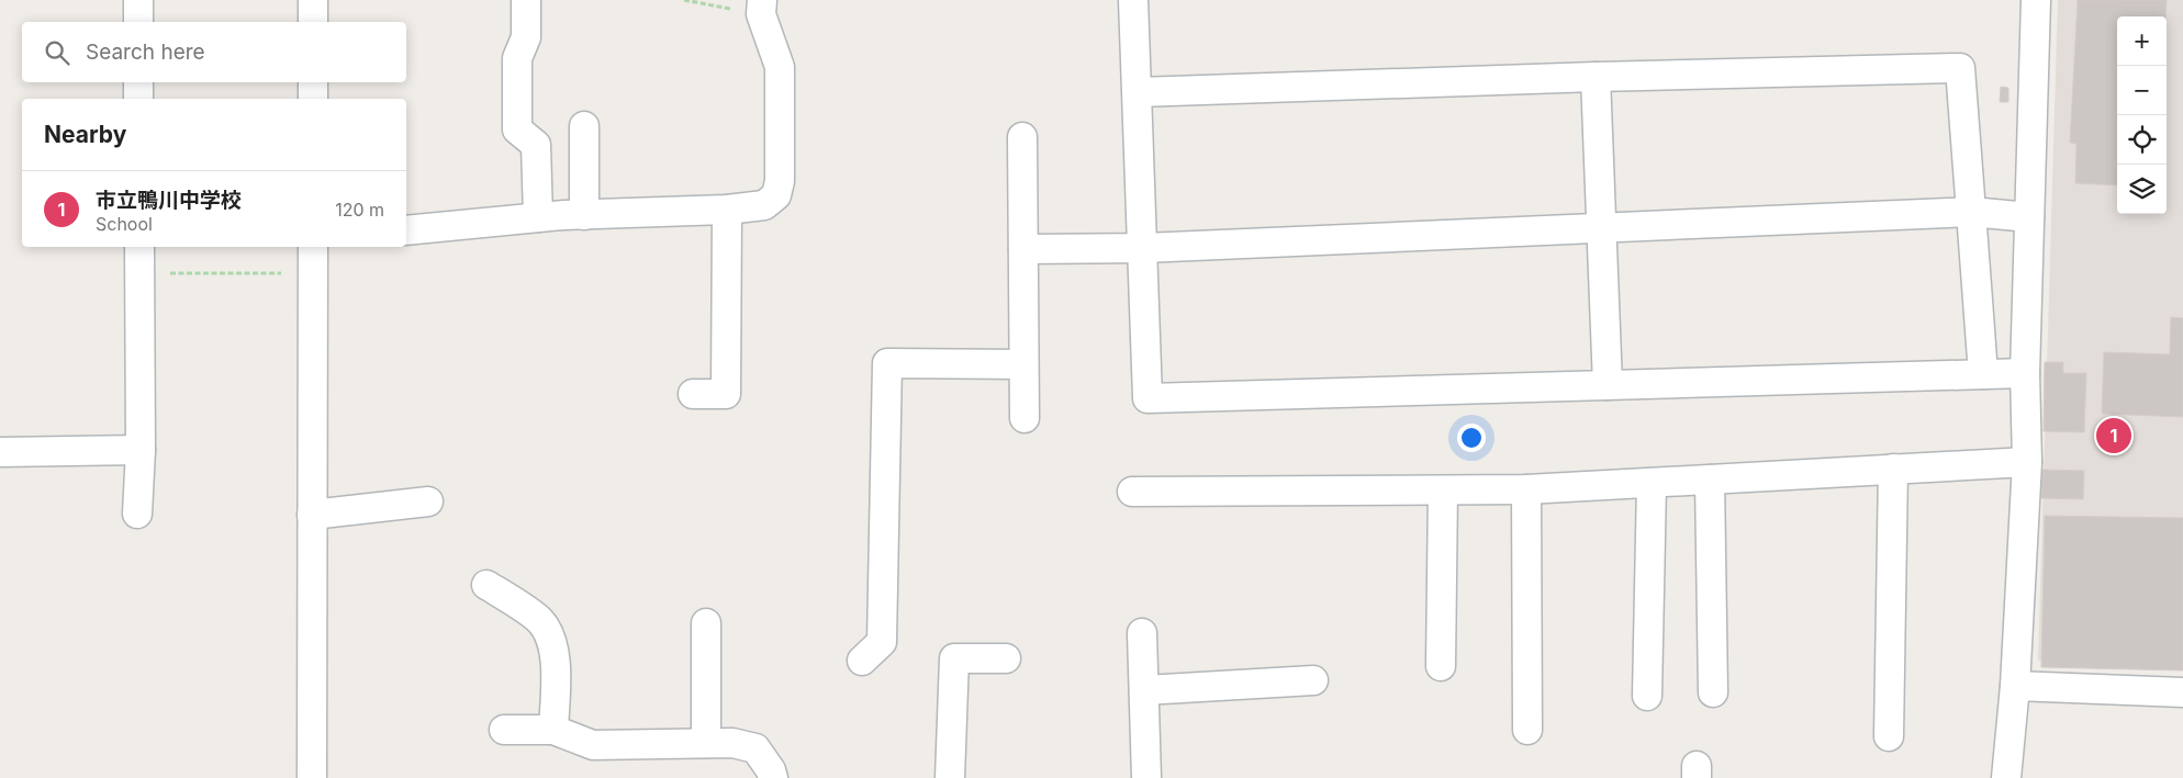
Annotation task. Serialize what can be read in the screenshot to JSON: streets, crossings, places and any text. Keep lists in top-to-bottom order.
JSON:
{
  "page": {
    "map_buttons": ["+", "−"],
    "search": "Search here",
    "heading": "Nearby",
    "list": [
      {
        "mark": "1",
        "name": "市立鴨川中学校",
        "note": "School",
        "value": "120 m"
      }
    ],
    "pins": "1"
  }
}
